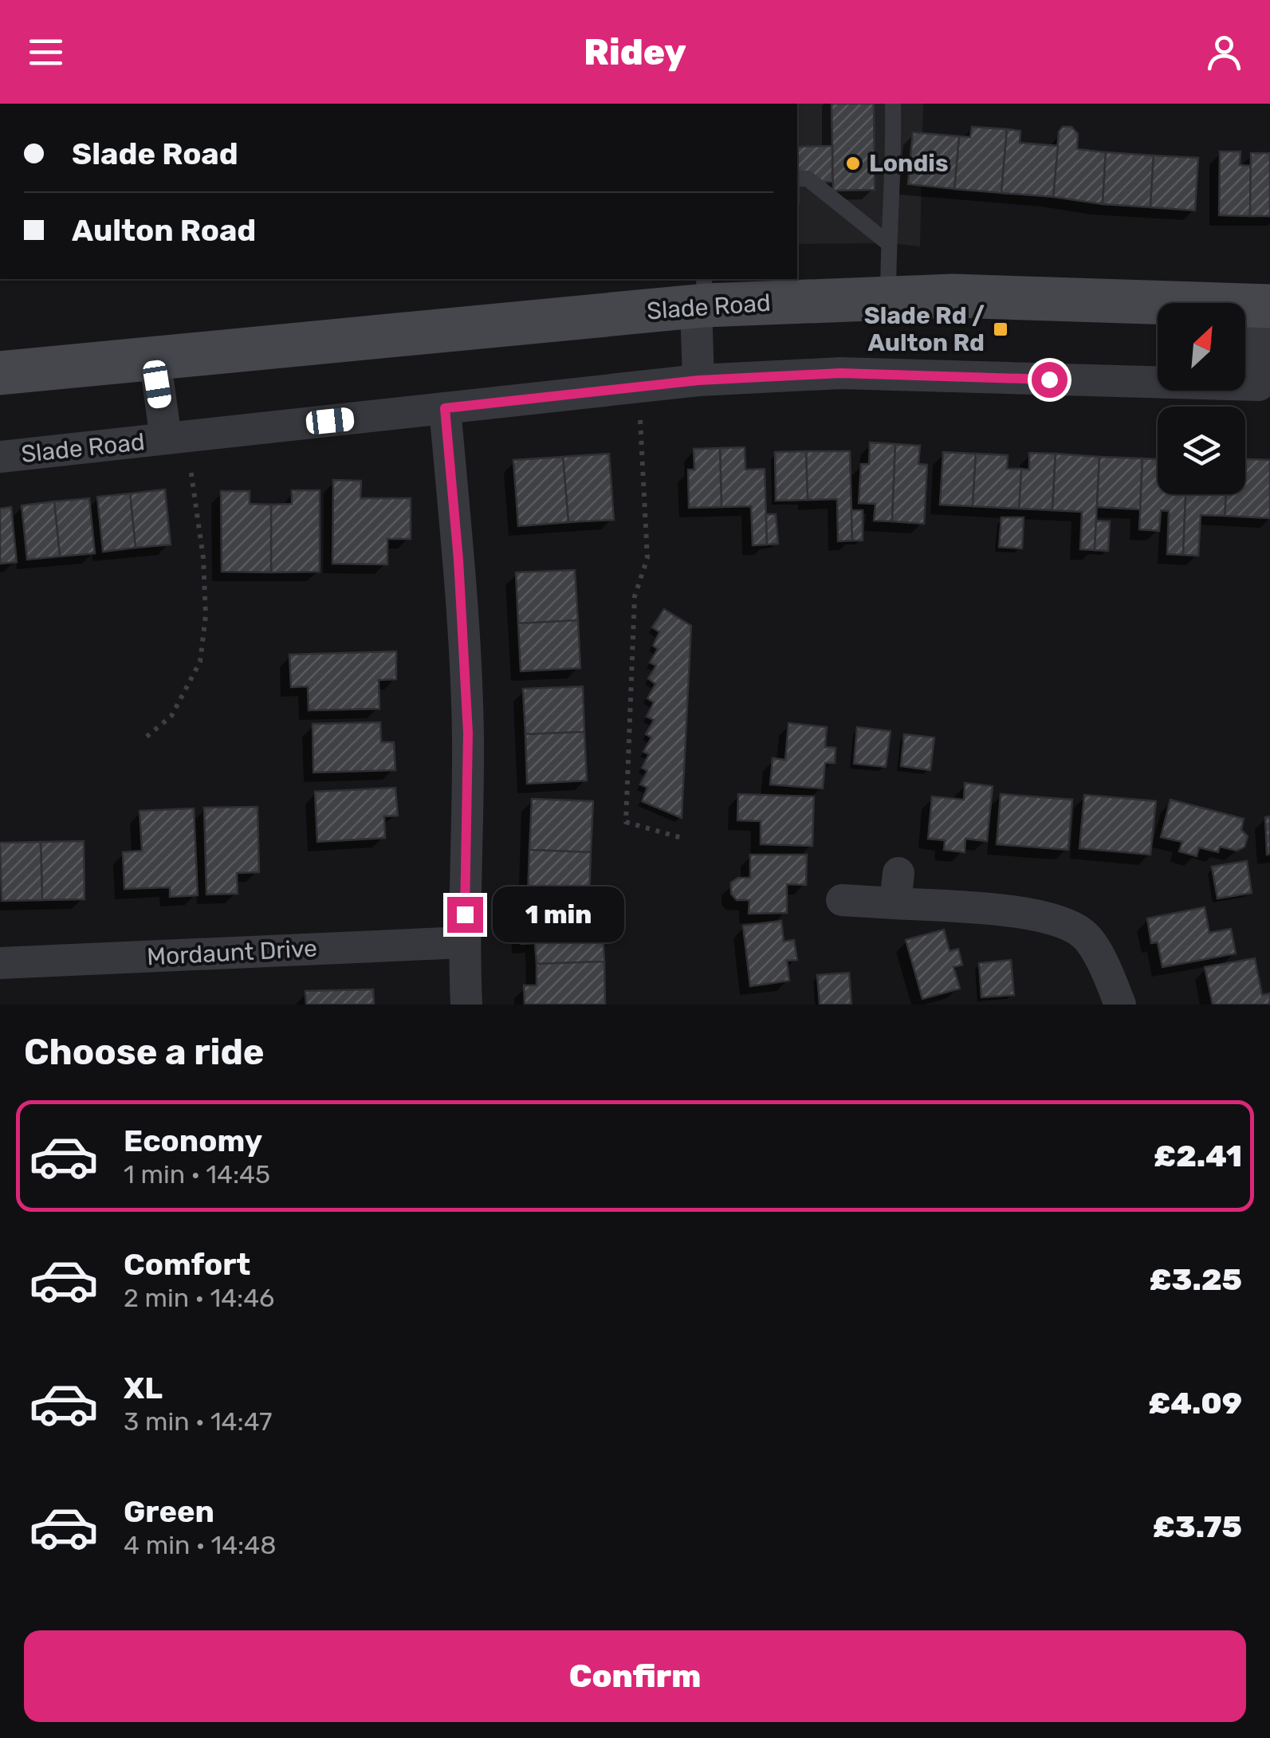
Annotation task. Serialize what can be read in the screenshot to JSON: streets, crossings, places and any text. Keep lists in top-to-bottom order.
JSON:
{
  "streets": {
    "main road": ["Slade Road"],
    "street": ["Mordaunt Drive"]
  },
  "places": {
    "other": ["Londis"],
    "transit": ["Slade Rd / Aulton Rd"]
  },
  "north": "top right",
  "page": {
    "header": "Ridey",
    "banner": ["Slade Road", "Aulton Road"],
    "bubble": "1 min",
    "heading": "Choose a ride",
    "list": [
      {
        "name": "Economy",
        "note": "1 min · 14:45",
        "value": "£2.41"
      },
      {
        "name": "Comfort",
        "note": "2 min · 14:46",
        "value": "£3.25"
      },
      {
        "name": "XL",
        "note": "3 min · 14:47",
        "value": "£4.09"
      },
      {
        "name": "Green",
        "note": "4 min · 14:48",
        "value": "£3.75"
      }
    ],
    "buttons": "Confirm"
  }
}
